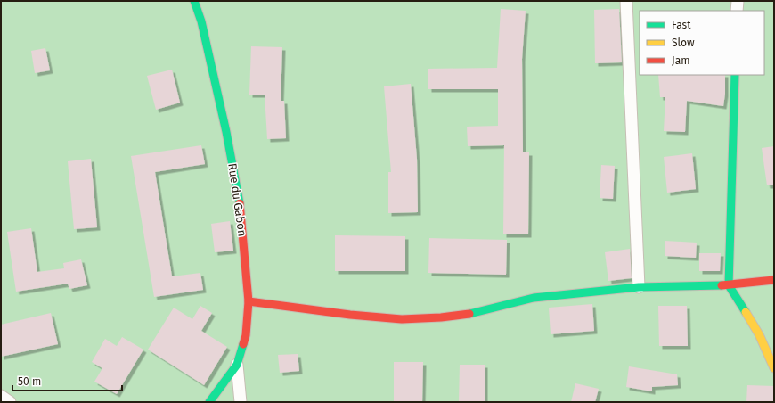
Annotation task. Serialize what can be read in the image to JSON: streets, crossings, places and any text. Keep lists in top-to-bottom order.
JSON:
{
  "streets": {
    "main road": ["Rue du Gabon"]
  },
  "legend": ["Fast", "Slow", "Jam"],
  "scale_bar": "50 m"
}
